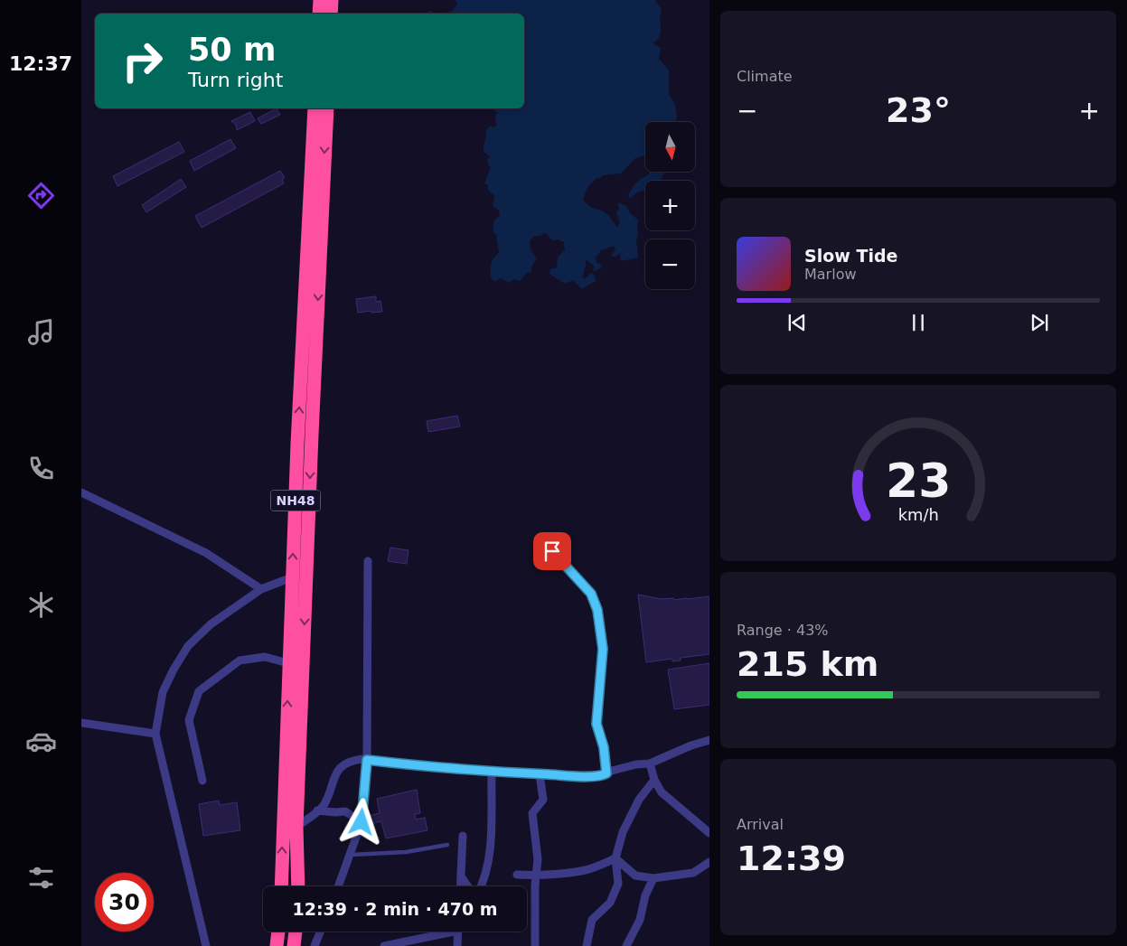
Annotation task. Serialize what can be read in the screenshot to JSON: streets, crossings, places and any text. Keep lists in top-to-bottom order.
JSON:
{
  "streets": {
    "highway": ["NH48"]
  },
  "north": "bottom",
  "page": {
    "tabs": "12:37",
    "tile": [
      "Climate",
      ["Range · 43%", "215 km"],
      ["Arrival", "12:39"]
    ],
    "turn": ["50 m", "Turn right"],
    "heat": ["−", "23°", "+"],
    "map_buttons": ["+", "−"],
    "song": ["Slow Tide", "Marlow"],
    "limit": "30",
    "trip": "12:39 · 2 min · 470 m",
    "gauge": ["23", "km/h"]
  }
}
